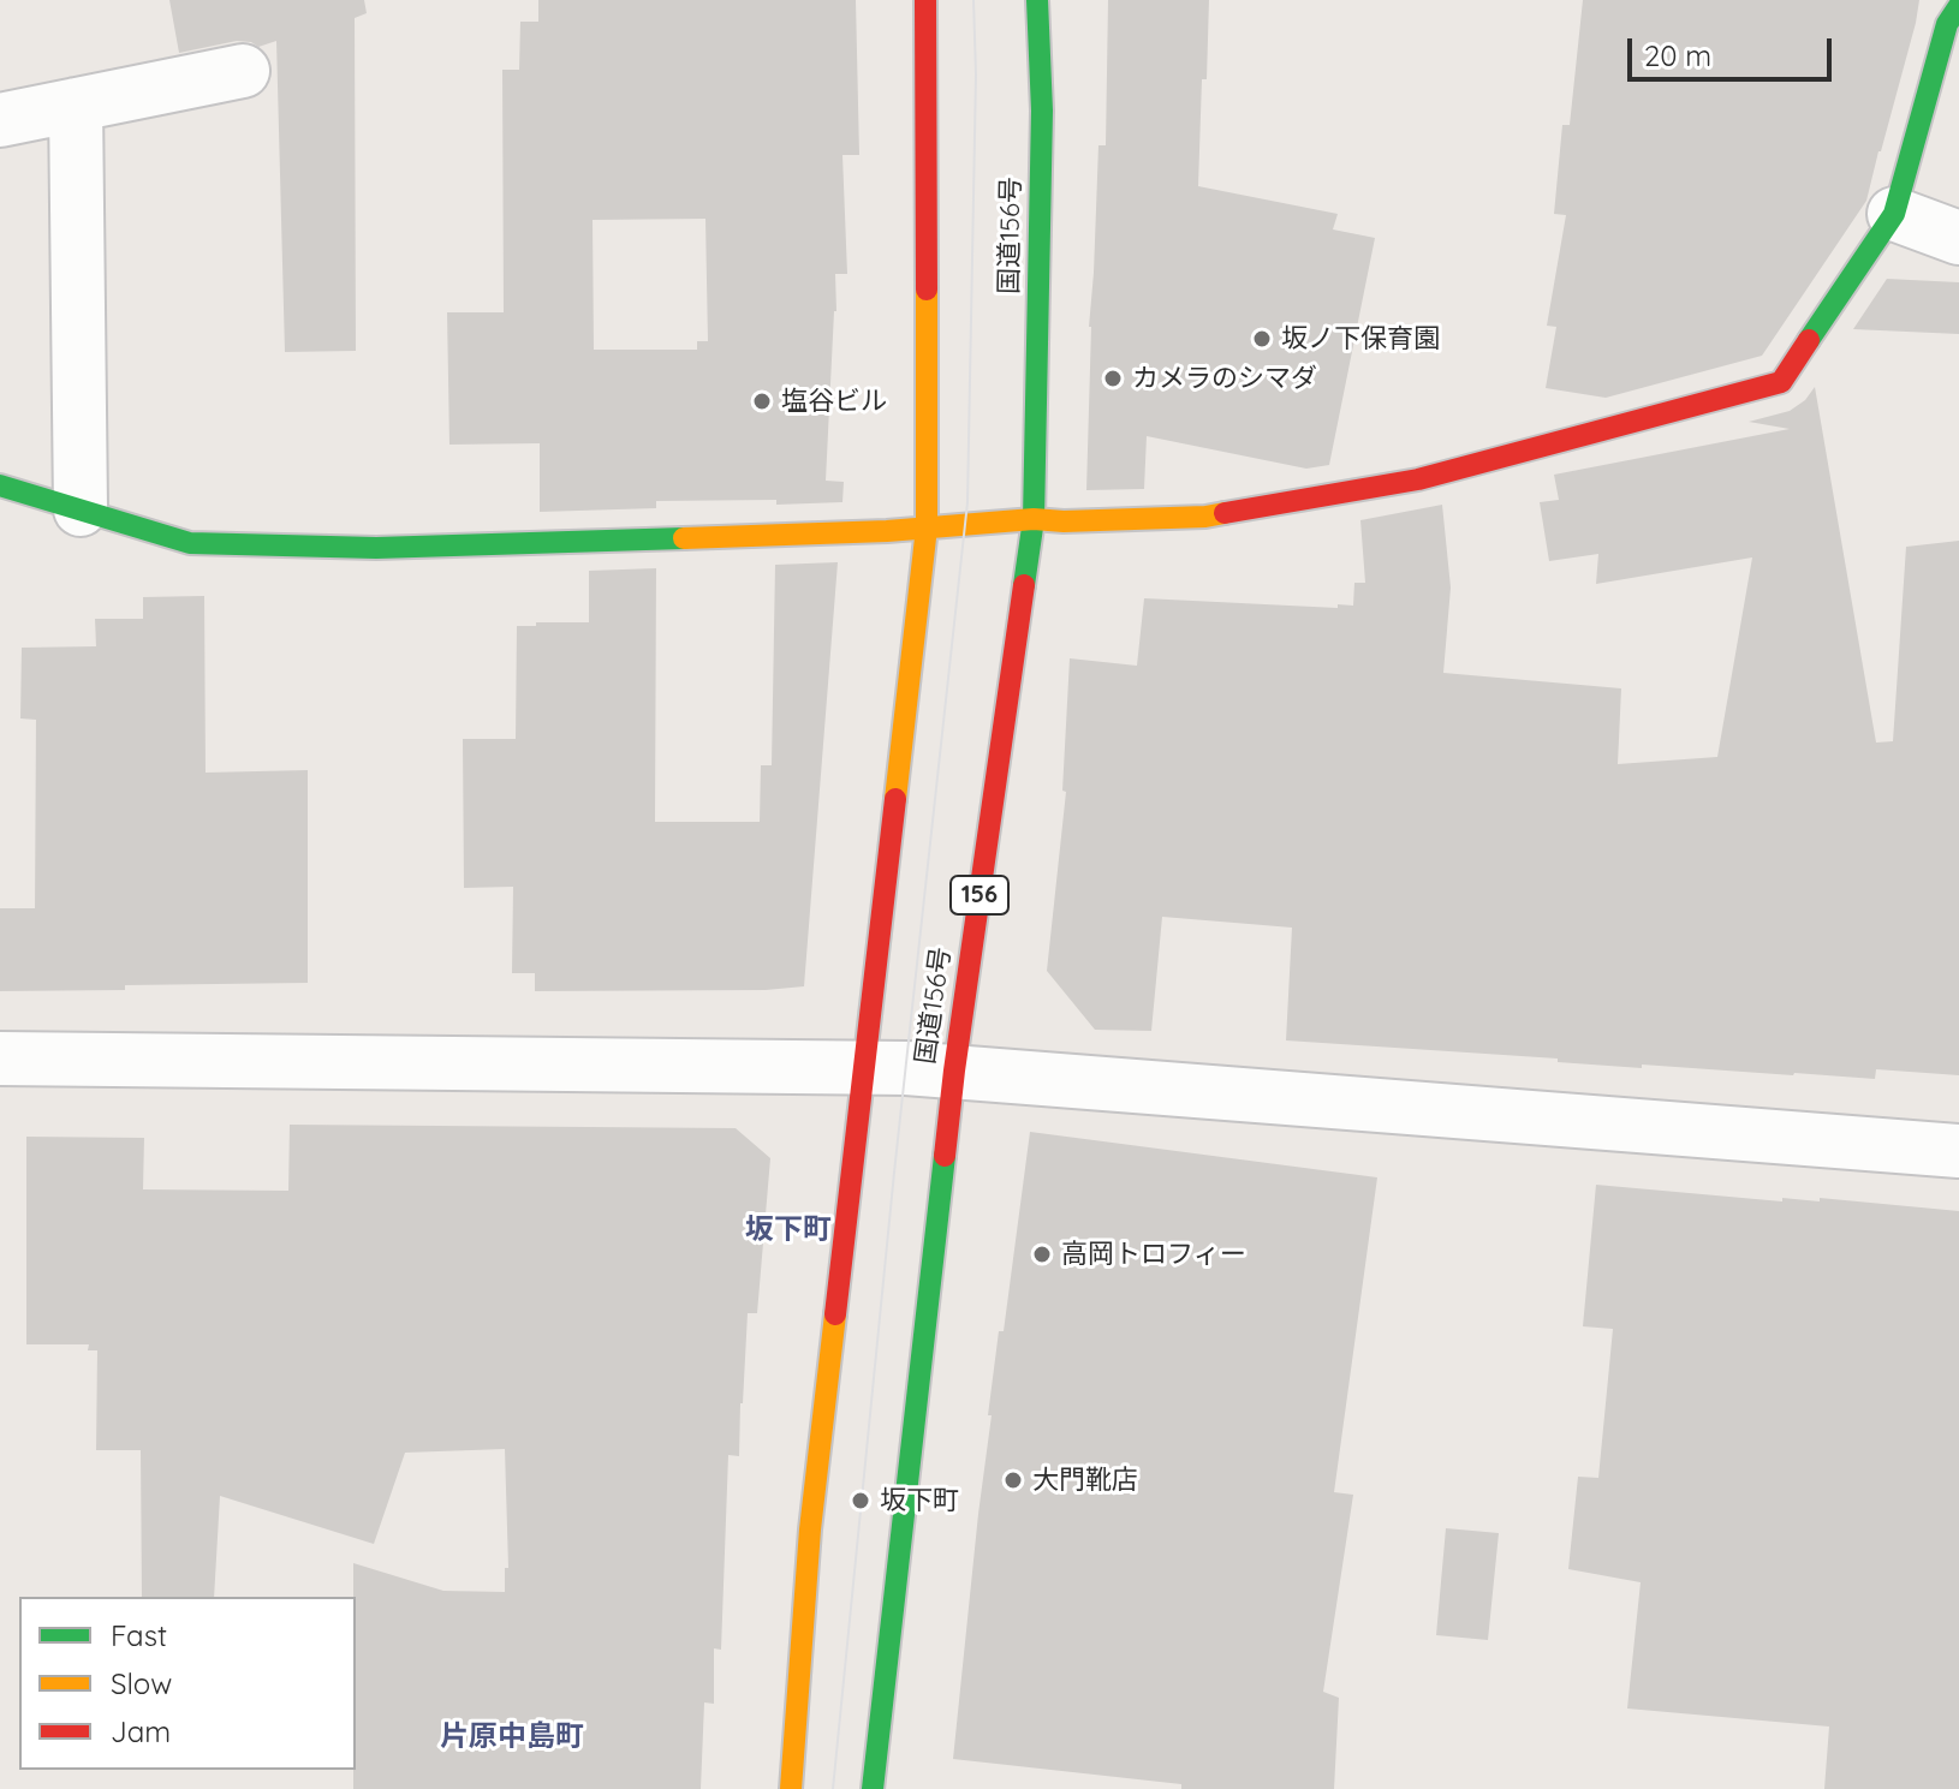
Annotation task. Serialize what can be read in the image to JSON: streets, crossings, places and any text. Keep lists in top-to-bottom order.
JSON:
{
  "streets": {
    "main road": ["国道156号", "156"]
  },
  "districts": ["坂下町", "片原中島町"],
  "places": [
    "坂ノ下保育園",
    "カメラのシマダ",
    "塩谷ビル",
    "高岡トロフィー",
    "大門靴店",
    "坂下町"
  ],
  "legend": ["Fast", "Slow", "Jam"],
  "scale_bar": "20 m"
}
